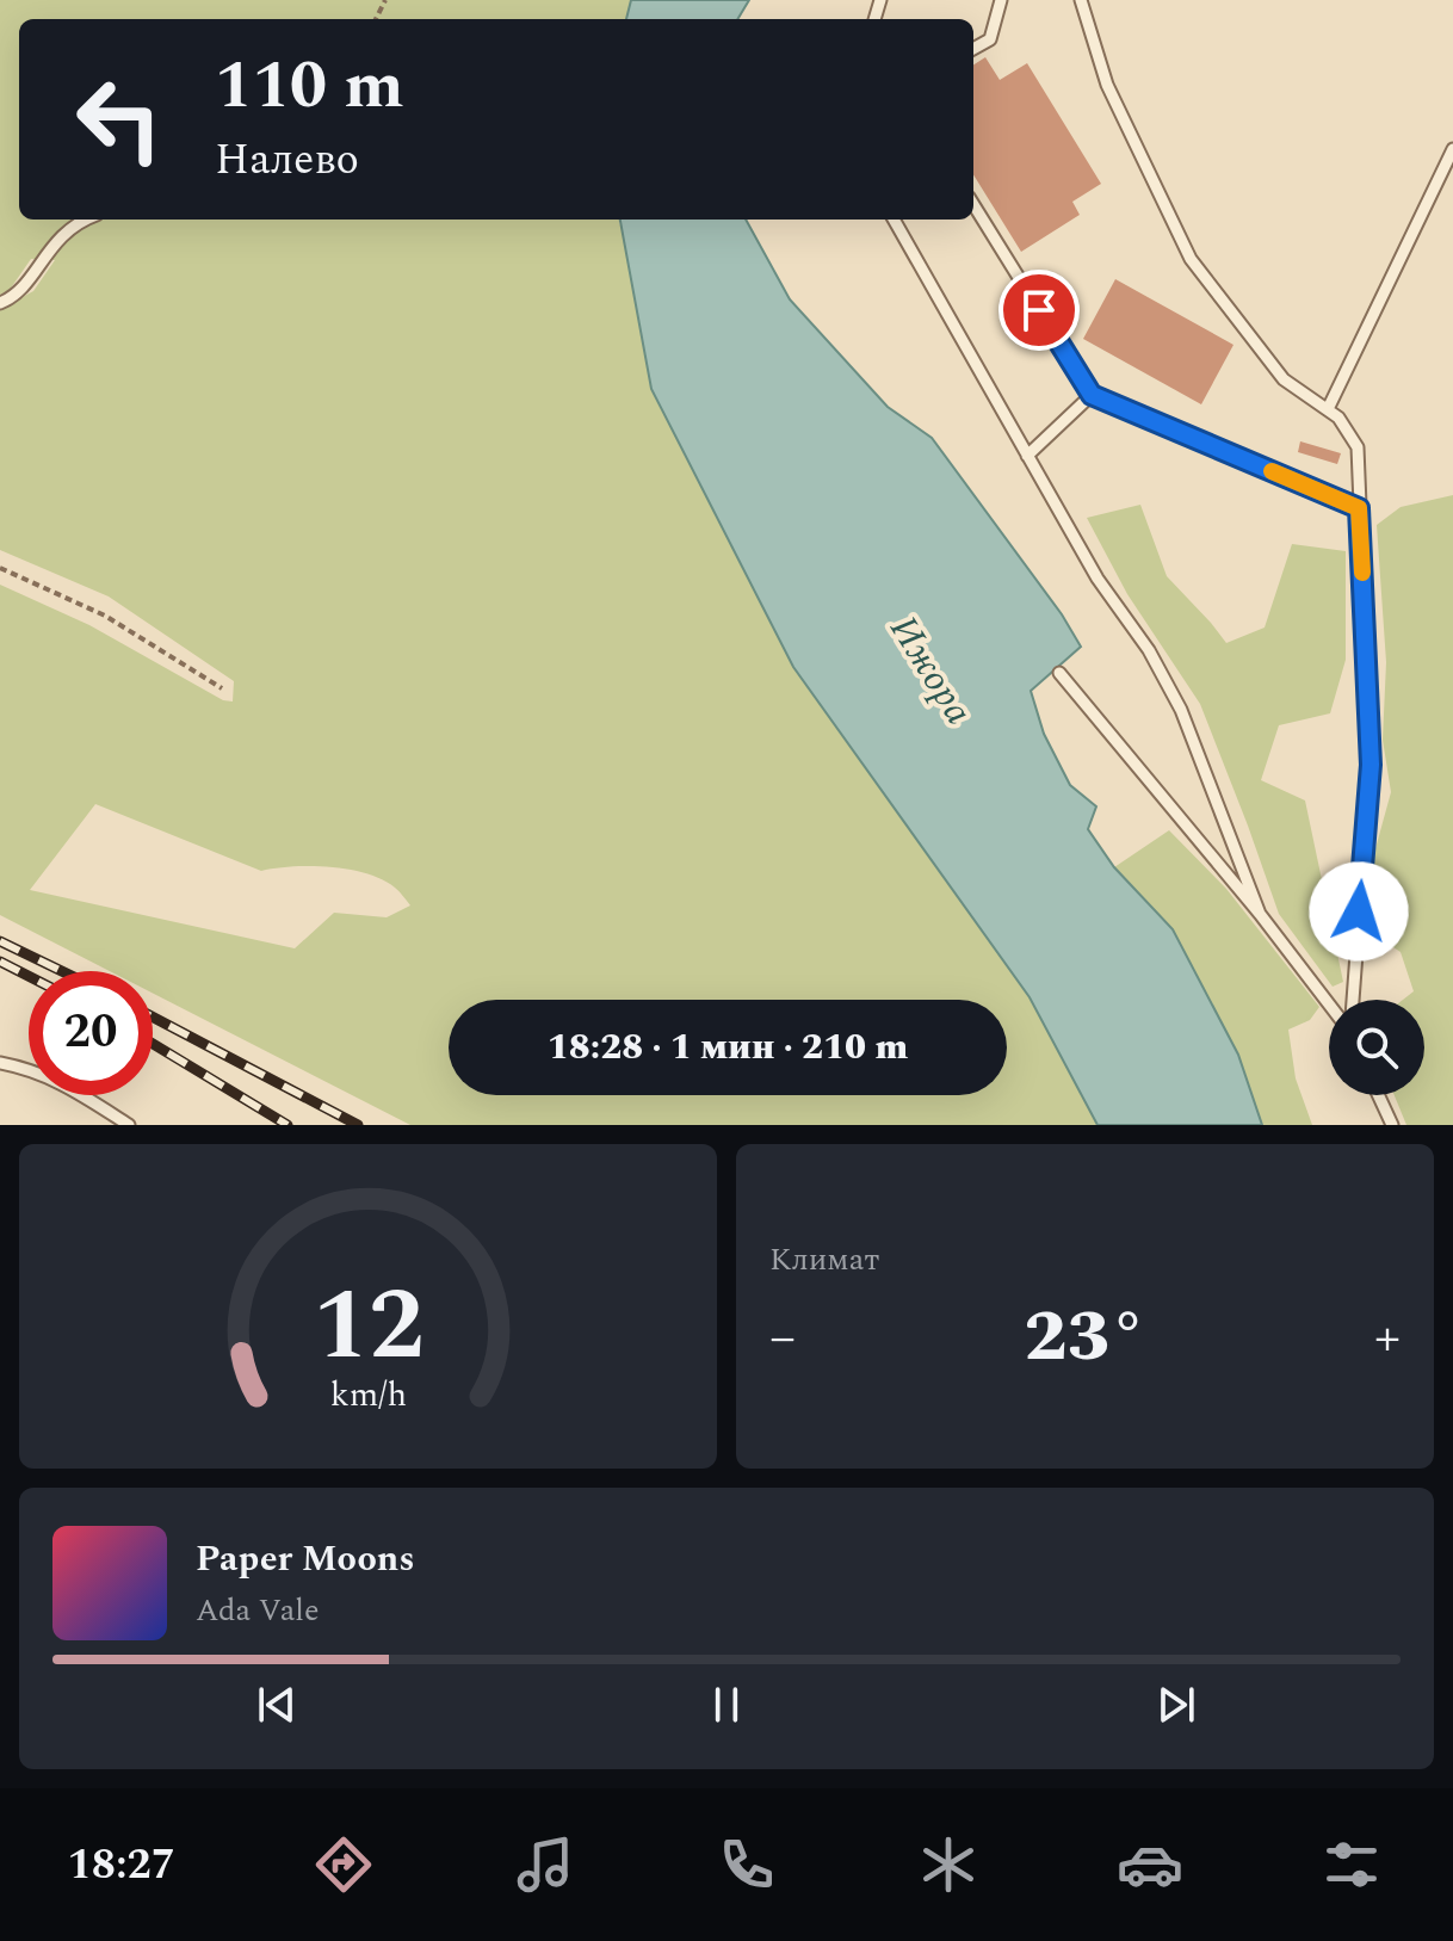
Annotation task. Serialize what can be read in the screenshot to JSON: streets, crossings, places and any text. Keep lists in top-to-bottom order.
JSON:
{
  "water": ["Ижора"],
  "page": {
    "turn": ["110 m", "Налево"],
    "limit": "20",
    "trip": "18:28 · 1 мин · 210 m",
    "tile": "Климат",
    "heat": ["−", "23°", "+"],
    "song": ["Paper Moons", "Ada Vale"],
    "tabs": "18:27",
    "gauge": ["12", "km/h"]
  }
}
